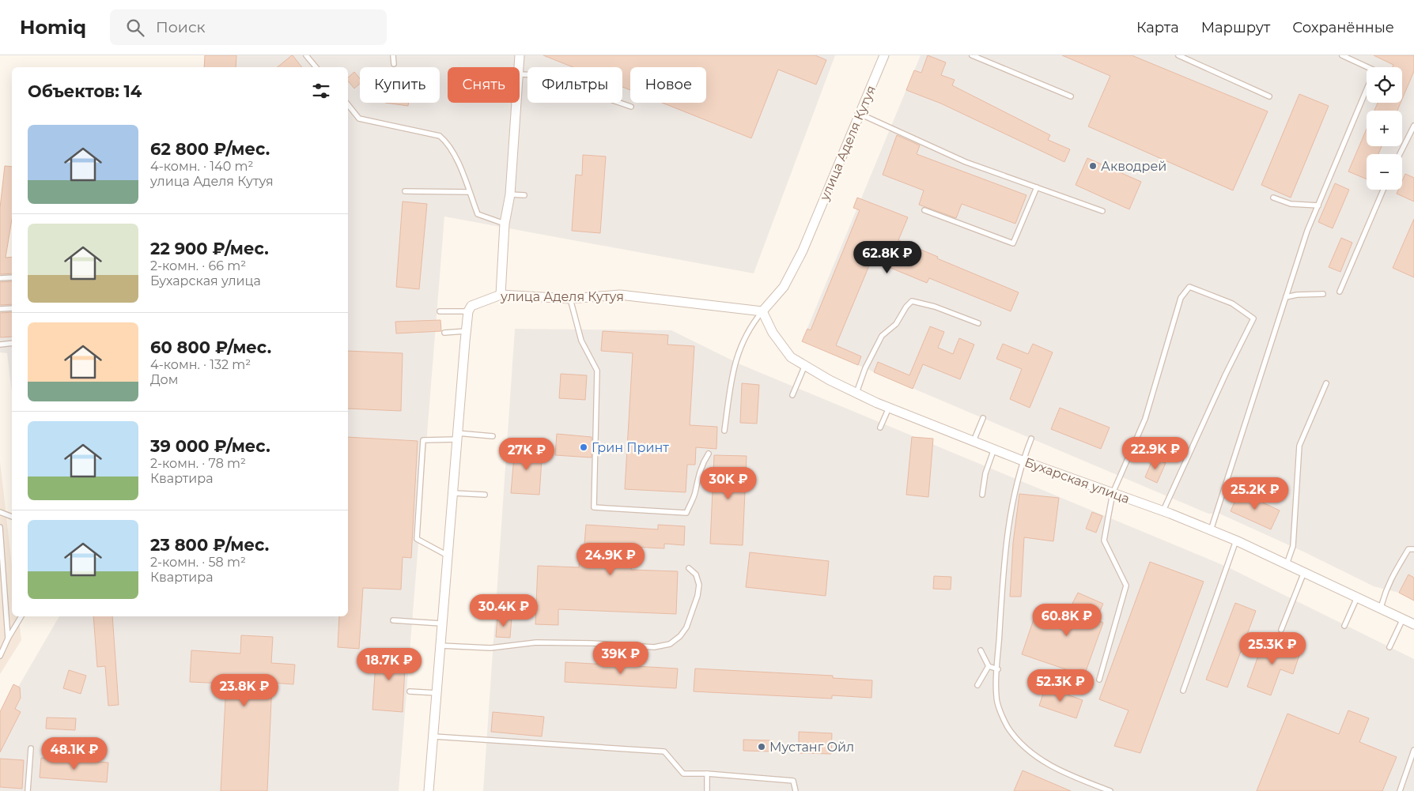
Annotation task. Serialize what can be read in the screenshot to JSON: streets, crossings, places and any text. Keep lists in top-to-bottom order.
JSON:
{
  "streets": {
    "street": ["улица Аделя Кутуя", "Бухарская улица"]
  },
  "crossings": [
    ["улица Аделя Кутуя", "Бухарская улица"]
  ],
  "places": ["Акводрей", "Грин Принт", "Мустанг Ойл"],
  "page": {
    "header": "Homiq",
    "search": "Поиск",
    "nav": ["Карта", "Маршрут", "Сохранённые"],
    "map_buttons": ["+", "−"],
    "chip": [
      "Купить",
      "Снять",
      "Фильтры",
      "Новое"
    ],
    "heading": "Объектов: 14",
    "list": [
      {
        "name": "62 800 ₽/мес.",
        "note": "4-комн. · 140 m² · улица Аделя Кутуя"
      },
      {
        "name": "22 900 ₽/мес.",
        "note": "2-комн. · 66 m² · Бухарская улица"
      },
      {
        "name": "60 800 ₽/мес.",
        "note": "4-комн. · 132 m² · Дом"
      },
      {
        "name": "39 000 ₽/мес.",
        "note": "2-комн. · 78 m² · Квартира"
      },
      {
        "name": "23 800 ₽/мес.",
        "note": "2-комн. · 58 m² · Квартира"
      }
    ],
    "price": [
      "62.8K ₽",
      "22.9K ₽",
      "27K ₽",
      "30K ₽",
      "25.2K ₽",
      "24.9K ₽",
      "30.4K ₽",
      "60.8K ₽",
      "25.3K ₽",
      "39K ₽",
      "18.7K ₽",
      "52.3K ₽",
      "23.8K ₽",
      "48.1K ₽"
    ]
  }
}
